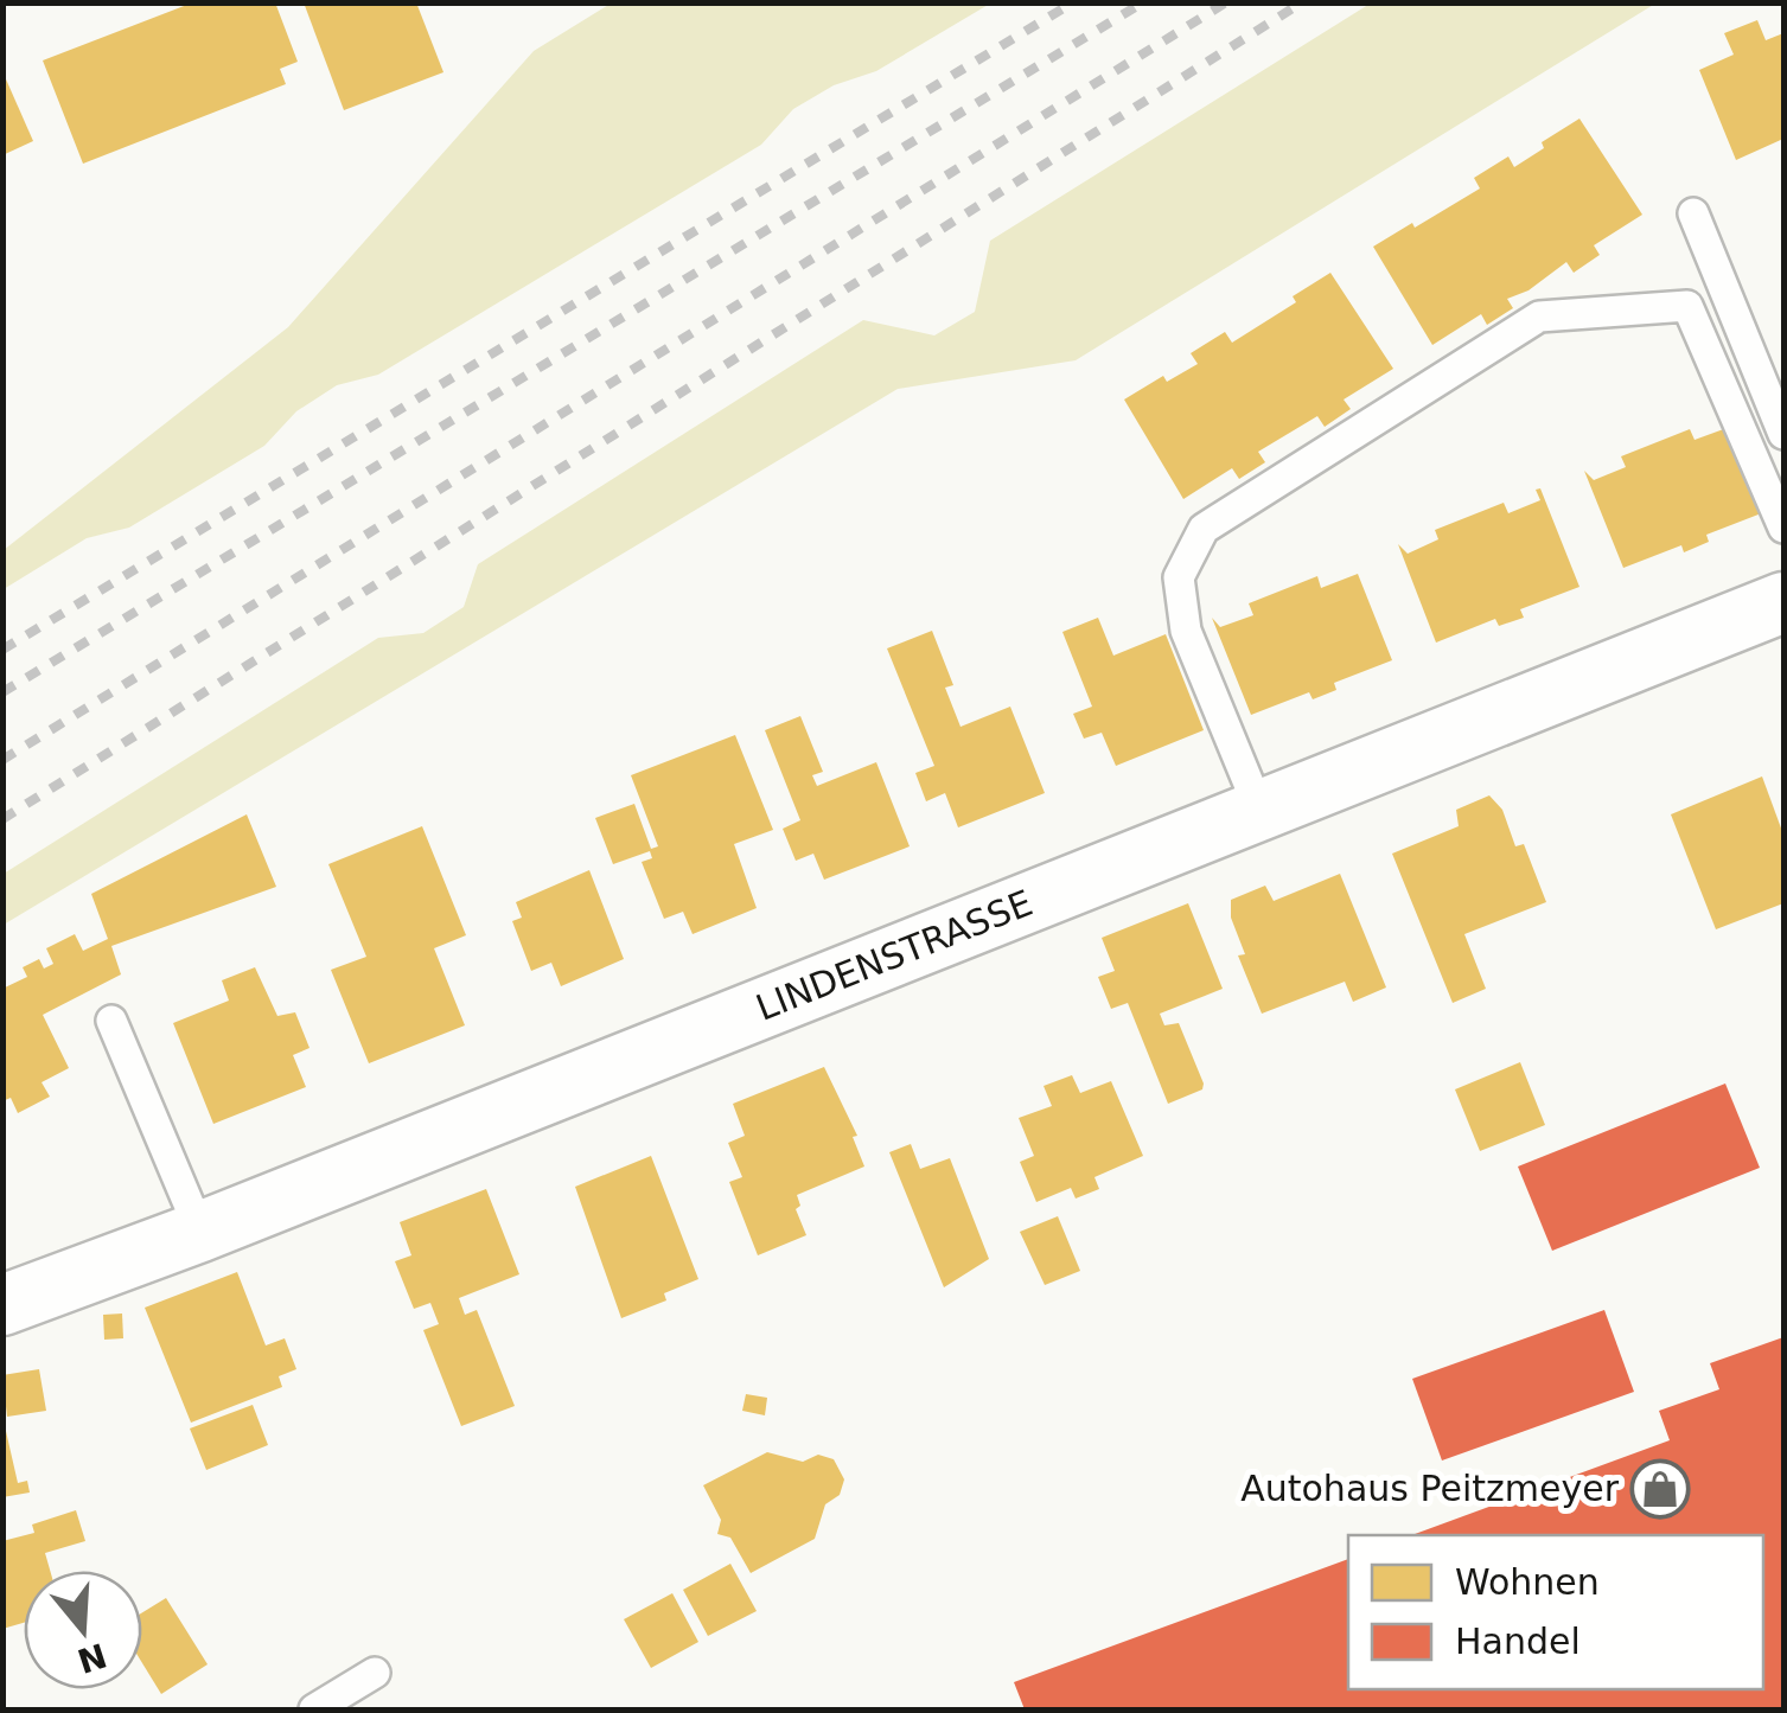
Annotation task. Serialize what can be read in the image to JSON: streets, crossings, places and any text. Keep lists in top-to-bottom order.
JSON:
{
  "streets": {
    "street": ["LINDENSTRASSE"]
  },
  "places": {
    "shop": ["Autohaus Peitzmeyer"]
  },
  "legend": ["Wohnen", "Handel"],
  "north": "bottom"
}
